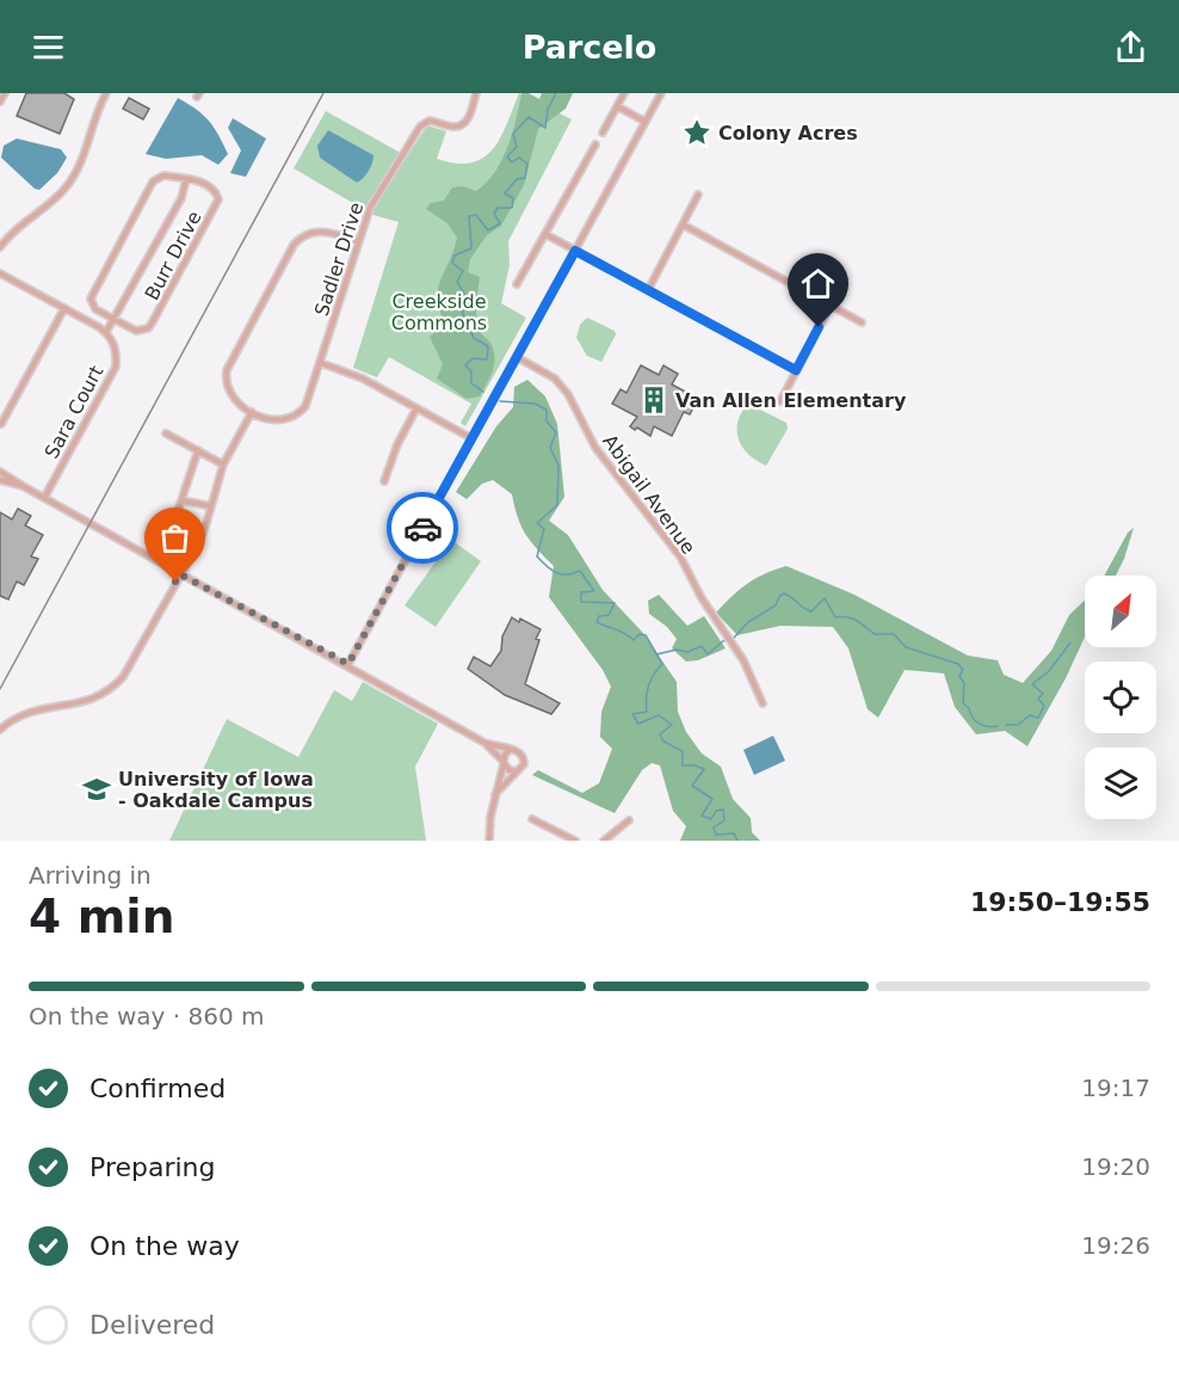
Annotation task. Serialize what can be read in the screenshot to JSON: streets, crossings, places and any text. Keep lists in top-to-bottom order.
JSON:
{
  "streets": {
    "street": [
      "Burr Drive",
      "Sadler Drive",
      "Sara Court",
      "Abigail Avenue"
    ]
  },
  "crossings": [
    ["Burr Drive", "Sara Court"]
  ],
  "parks": ["Creekside Commons"],
  "places": {
    "place": ["Colony Acres"],
    "building": ["Van Allen Elementary"],
    "school or university": ["University of Iowa - Oakdale Campus"]
  },
  "north": "top right",
  "page": {
    "header": "Parcelo",
    "heading": ["4 min", "Arriving in", "19:50–19:55"],
    "bar": "On the way · 860 m",
    "list": [
      ["Confirmed", "19:17"],
      ["Preparing", "19:20"],
      ["On the way", "19:26"],
      "Delivered"
    ]
  }
}
